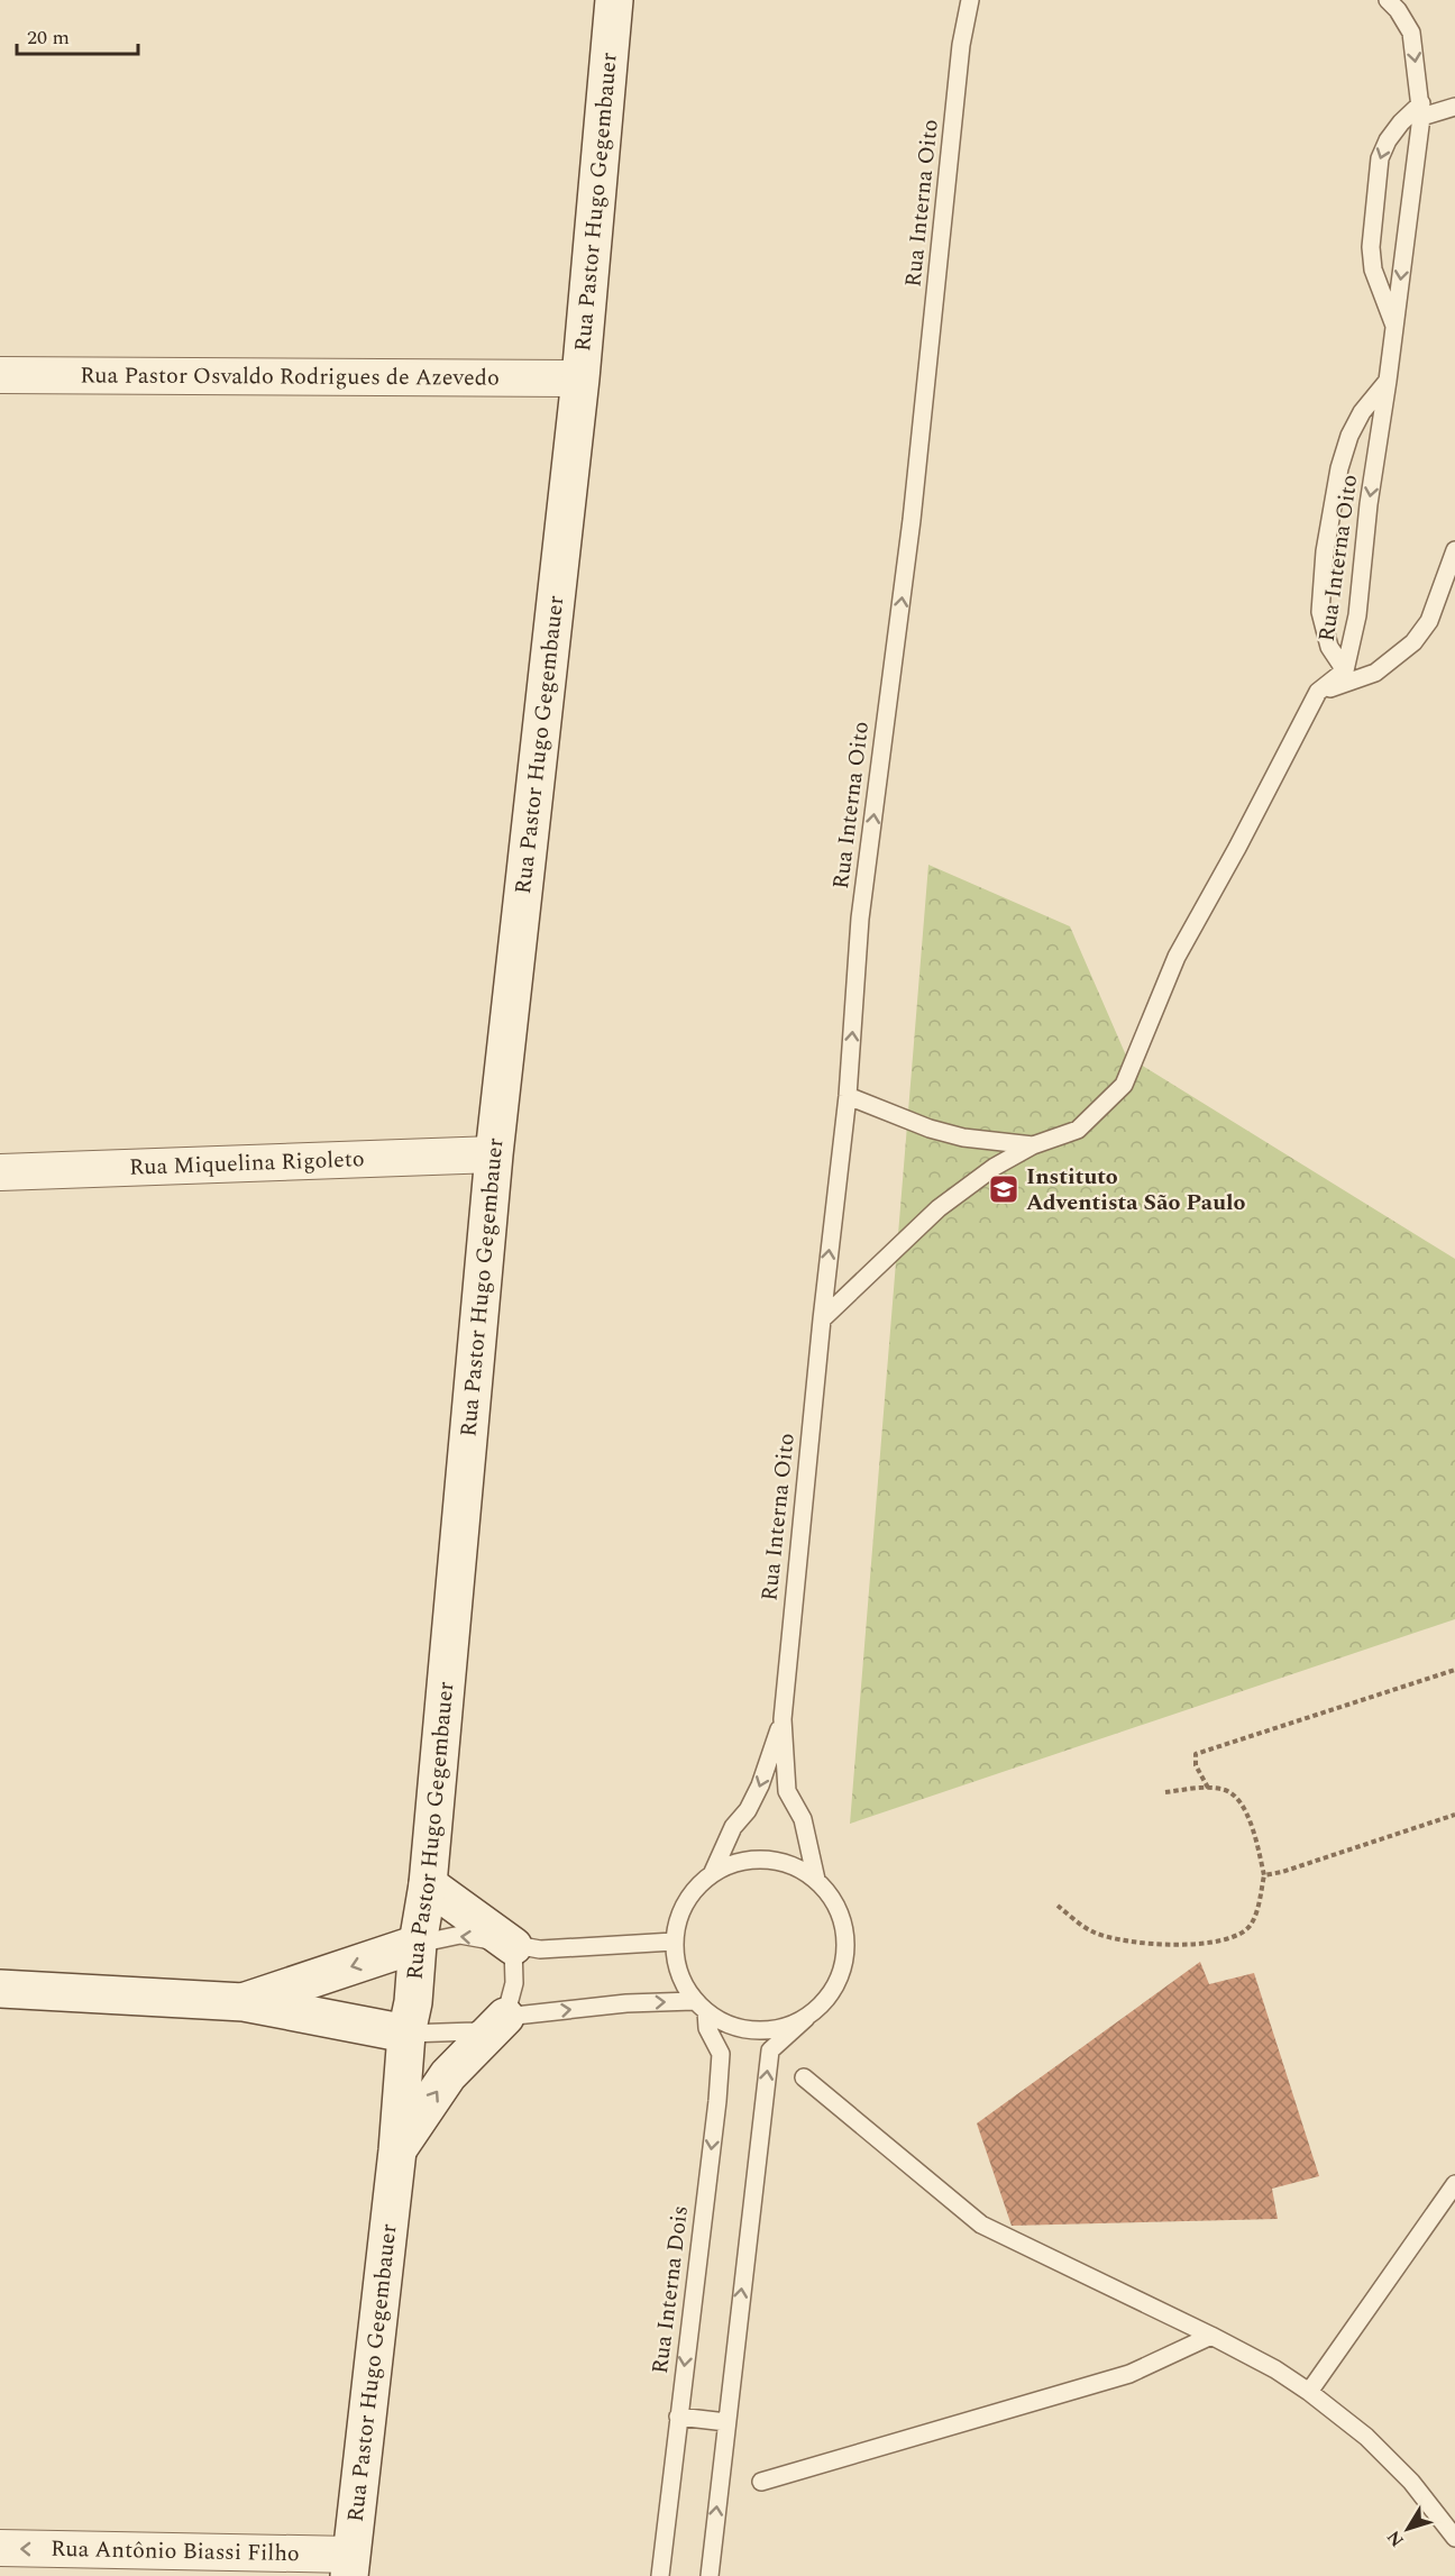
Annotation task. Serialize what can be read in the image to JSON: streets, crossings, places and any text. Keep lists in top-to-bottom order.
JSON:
{
  "streets": {
    "main road": ["Rua Pastor Hugo Gegembauer"],
    "street": ["Rua Pastor Osvaldo Rodrigues de Azevedo", "Rua Miquelina Rigoleto", "Rua Antônio Biassi Filho"],
    "lane": ["Rua Interna Oito", "Rua Interna Dois"]
  },
  "crossings": [
    ["Rua Pastor Hugo Gegembauer", "Rua Pastor Osvaldo Rodrigues de Azevedo"],
    ["Rua Pastor Hugo Gegembauer", "Rua Miquelina Rigoleto"],
    ["Rua Pastor Hugo Gegembauer", "Rua Antônio Biassi Filho"],
    ["Rua Interna Oito", "Rua Interna Dois"]
  ],
  "one_way": ["Rua Antônio Biassi Filho"],
  "places": {
    "school or university": ["Instituto Adventista São Paulo"]
  },
  "scale_bar": "20 m",
  "north": "bottom left"
}
